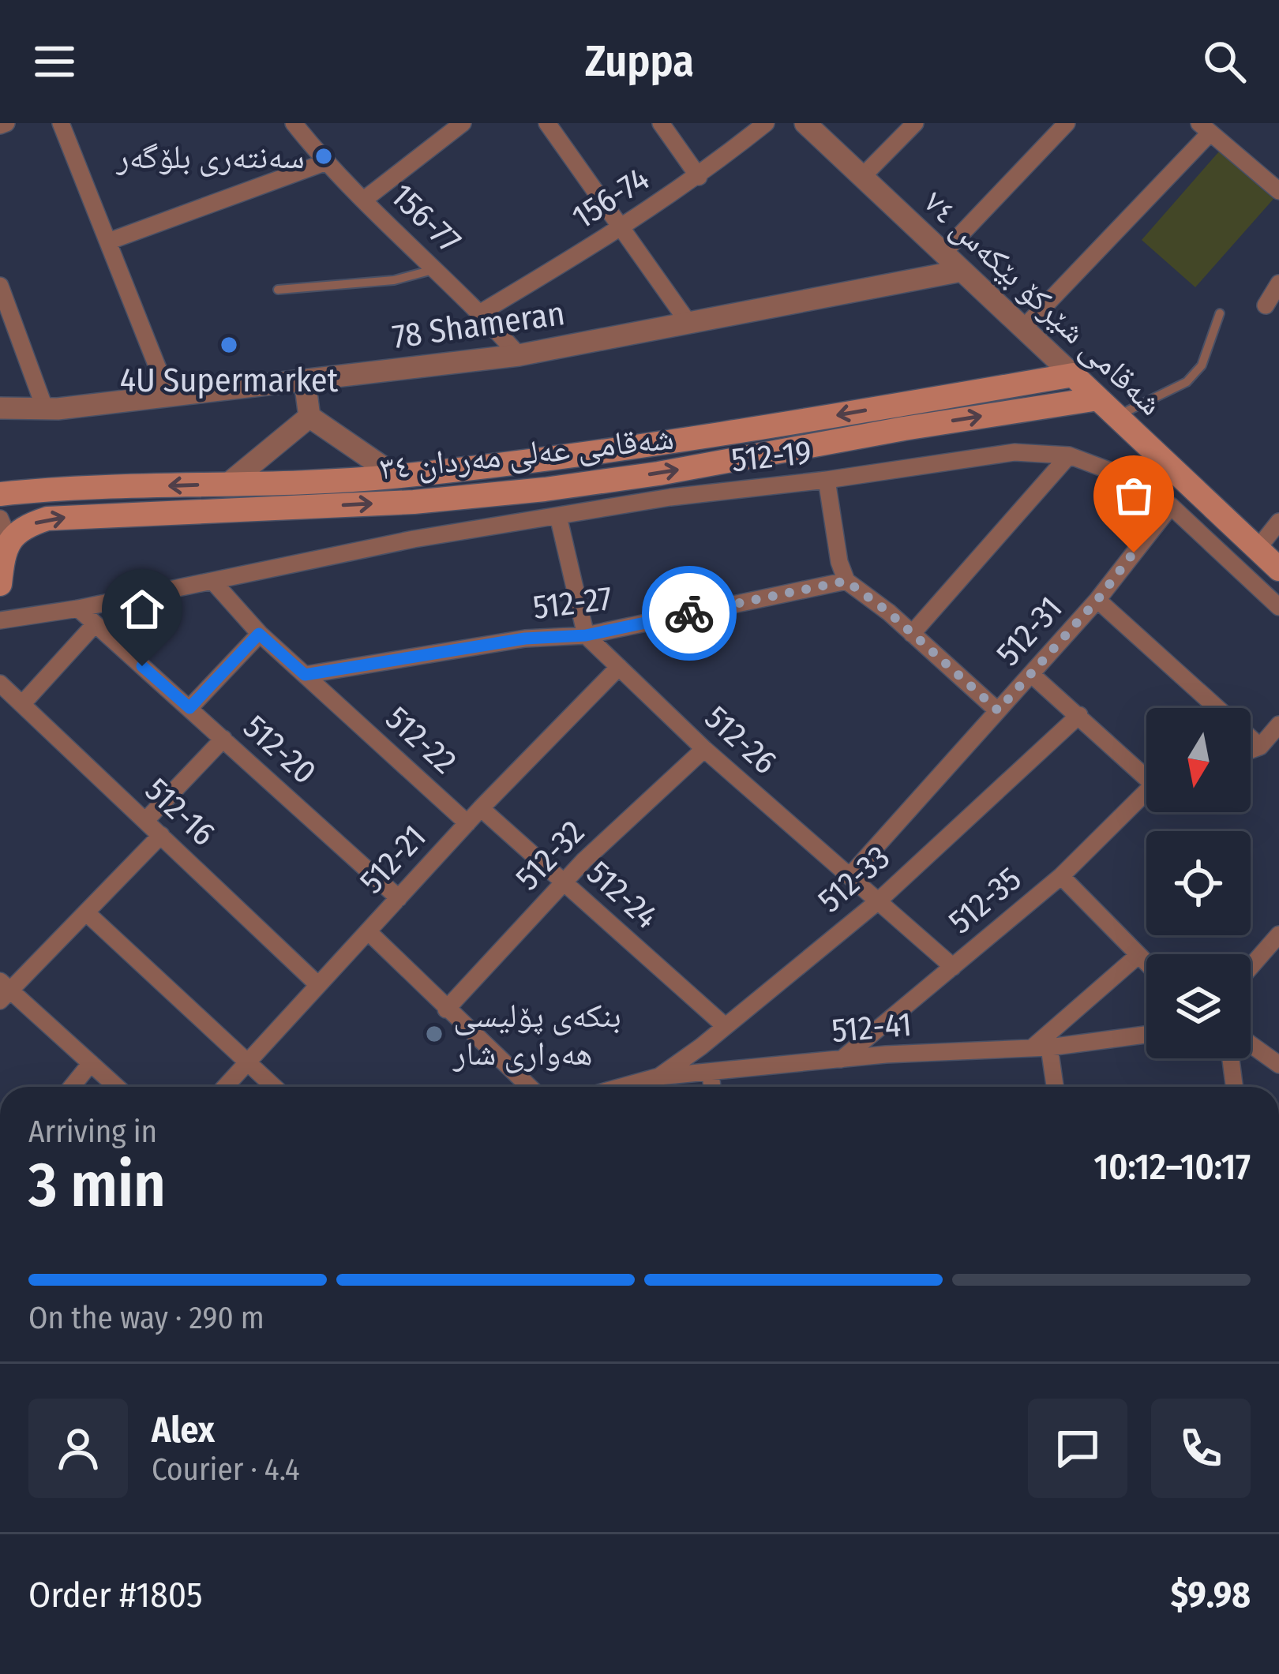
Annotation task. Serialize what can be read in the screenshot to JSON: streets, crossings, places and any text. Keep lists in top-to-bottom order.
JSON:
{
  "streets": {
    "main road": ["شەقامی شێرکۆ بێکەس ٧٤", "شەقامی عەلی مەردان ٣٤"],
    "street": [
      "156-74",
      "156-77",
      "78 Shameran",
      "512-19",
      "512-27",
      "512-31",
      "512-22",
      "512-26",
      "512-20",
      "512-16",
      "512-32",
      "512-21",
      "512-33",
      "512-24",
      "512-35",
      "512-41"
    ]
  },
  "crossings": [
    ["156-74", "156-77"],
    ["156-77", "78 Shameran"],
    ["شەقامی شێرکۆ بێکەس ٧٤", "78 Shameran"],
    ["شەقامی شێرکۆ بێکەس ٧٤", "شەقامی عەلی مەردان ٣٤"],
    ["512-19", "512-31"],
    ["512-19", "512-22"],
    ["512-19", "512-20"],
    ["512-27", "512-22"],
    ["512-27", "512-26"],
    ["512-31", "512-26"],
    ["512-22", "512-21"],
    ["512-26", "512-32"],
    ["512-26", "512-21"],
    ["512-26", "512-33"],
    ["512-26", "512-35"],
    ["512-20", "512-21"],
    ["512-16", "512-21"],
    ["512-32", "512-24"],
    ["512-21", "512-24"],
    ["512-33", "512-24"],
    ["512-33", "512-41"],
    ["512-35", "512-41"]
  ],
  "places": ["سەنتەری بلۆگەر", "4U Supermarket", "بنکەی پۆلیسی هەواری شار"],
  "north": "bottom",
  "page": {
    "header": "Zuppa",
    "heading": ["3 min", "Arriving in", "10:12–10:17"],
    "panel": [
      "Alex",
      "Courier · 4.4",
      "Order #1805",
      "$9.98"
    ],
    "bar": "On the way · 290 m"
  }
}
